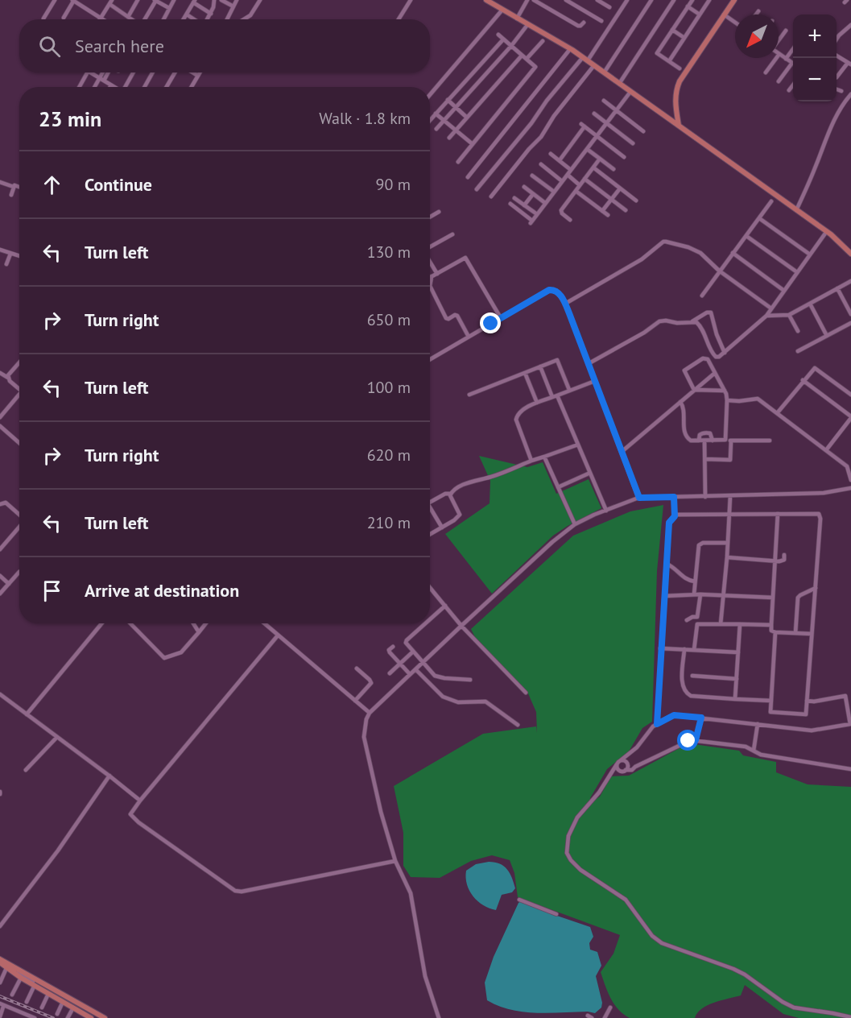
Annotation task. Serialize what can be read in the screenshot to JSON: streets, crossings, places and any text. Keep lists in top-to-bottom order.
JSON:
{
  "north": "bottom left",
  "page": {
    "map_buttons": ["+", "−"],
    "search": "Search here",
    "heading": ["23 min", "Walk · 1.8 km"],
    "list": [
      ["Continue", "90 m"],
      ["Turn left", "130 m"],
      ["Turn right", "650 m"],
      ["Turn left", "100 m"],
      ["Turn right", "620 m"],
      ["Turn left", "210 m"],
      "Arrive at destination"
    ]
  }
}
